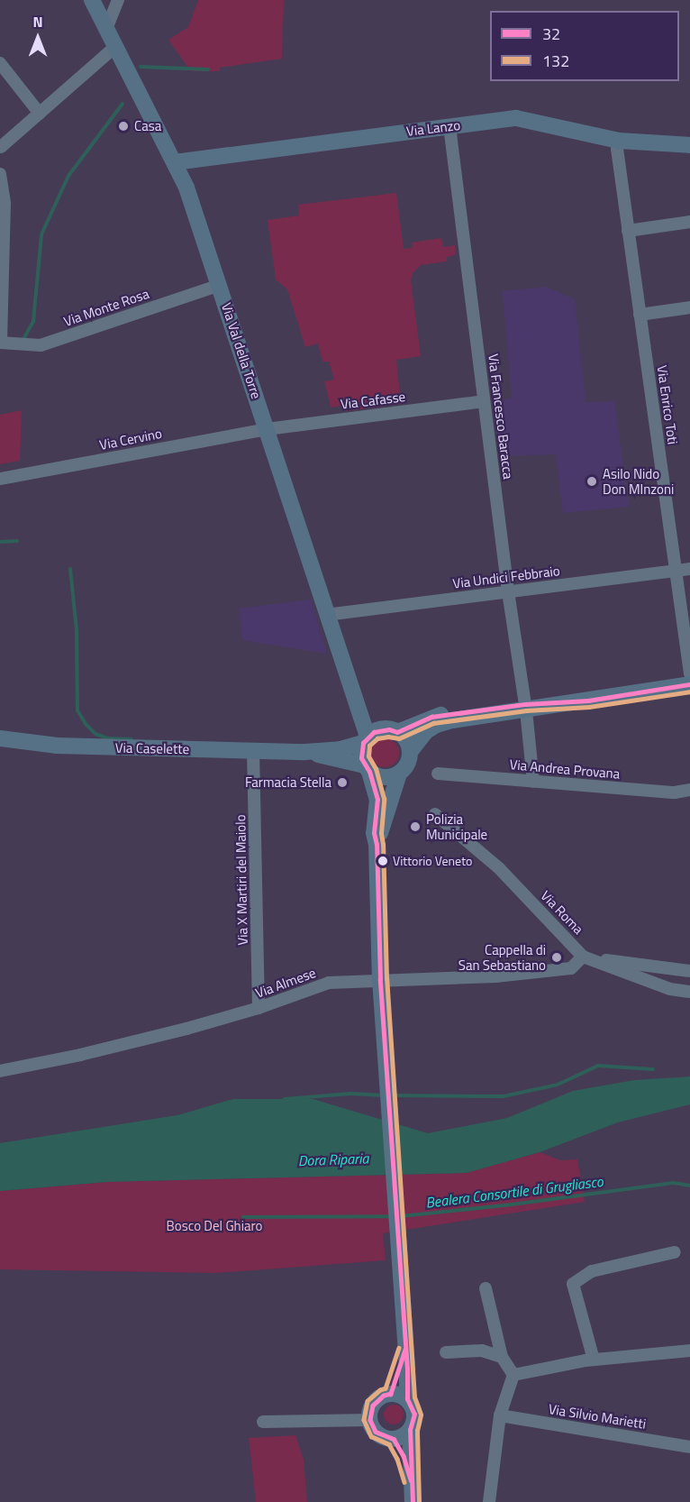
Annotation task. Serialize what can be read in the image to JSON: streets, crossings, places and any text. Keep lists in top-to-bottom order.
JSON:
{
  "streets": {
    "street": [
      "Via Lanzo",
      "Via Monte Rosa",
      "Via Val della Torre",
      "Via Cafasse",
      "Via Enrico Toti",
      "Via Francesco Baracca",
      "Via Cervino",
      "Via Undici Febbraio",
      "Via Caselette",
      "Via Andrea Provana",
      "Via X Martiri del Maiolo",
      "Via Roma",
      "Via Almese",
      "Via Silvio Marietti"
    ]
  },
  "crossings": [
    ["Via Lanzo", "Via Val della Torre"],
    ["Via Lanzo", "Via Enrico Toti"],
    ["Via Lanzo", "Via Francesco Baracca"],
    ["Via Monte Rosa", "Via Val della Torre"],
    ["Via Val della Torre", "Via Cafasse"],
    ["Via Val della Torre", "Via Cervino"],
    ["Via Val della Torre", "Via Undici Febbraio"],
    ["Via Val della Torre", "Via Caselette"],
    ["Via Cafasse", "Via Francesco Baracca"],
    ["Via Cafasse", "Via Cervino"],
    ["Via Enrico Toti", "Via Undici Febbraio"],
    ["Via Francesco Baracca", "Via Undici Febbraio"],
    ["Via Francesco Baracca", "Via Caselette"],
    ["Via Francesco Baracca", "Via Andrea Provana"],
    ["Via Caselette", "Via X Martiri del Maiolo"],
    ["Via X Martiri del Maiolo", "Via Almese"],
    ["Via Roma", "Via Almese"]
  ],
  "water": ["Dora Riparia", "Bealera Consortile di Grugliasco"],
  "parks": ["Bosco Del Ghiaro"],
  "places": [
    "Casa",
    "Asilo Nido Don MInzoni",
    "Farmacia Stella",
    "Polizia Municipale",
    "Vittorio Veneto",
    "Cappella di San Sebastiano"
  ],
  "lines": ["transit line 32", "transit line 132"],
  "legend": ["32", "132"],
  "north": "top"
}
